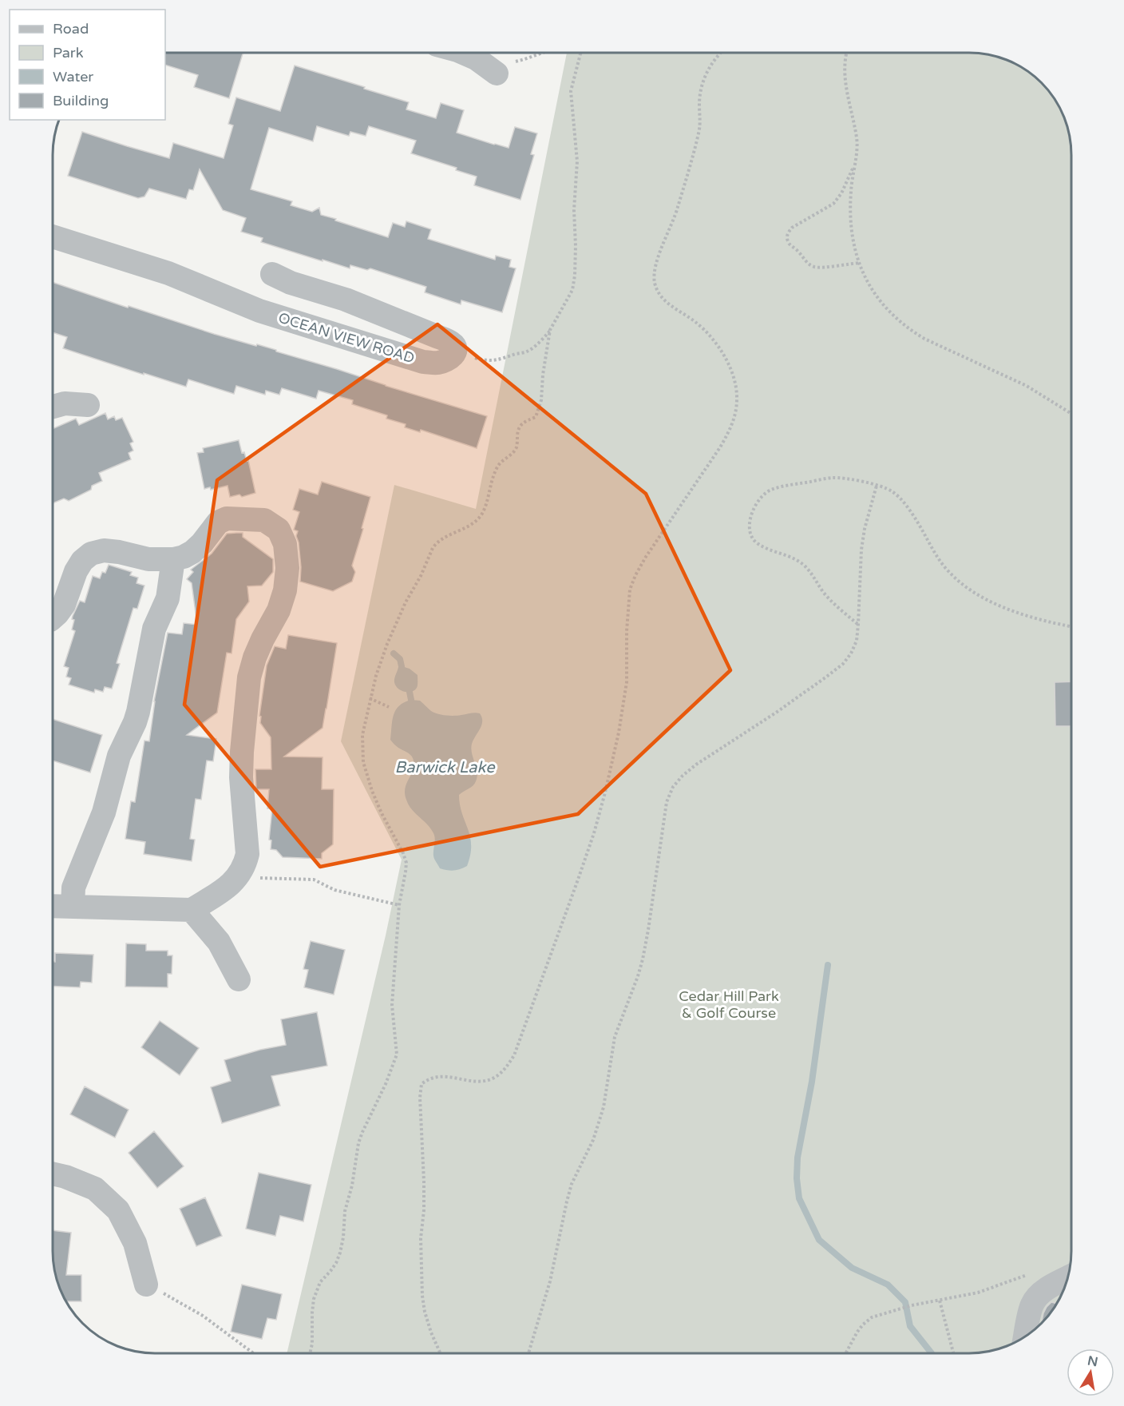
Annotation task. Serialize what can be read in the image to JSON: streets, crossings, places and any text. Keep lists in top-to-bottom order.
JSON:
{
  "streets": {
    "street": ["OCEAN VIEW ROAD"]
  },
  "water": ["Barwick Lake"],
  "parks": ["Cedar Hill Park & Golf Course"],
  "legend": [
    "Road",
    "Park",
    "Water",
    "Building"
  ],
  "north": "top"
}
